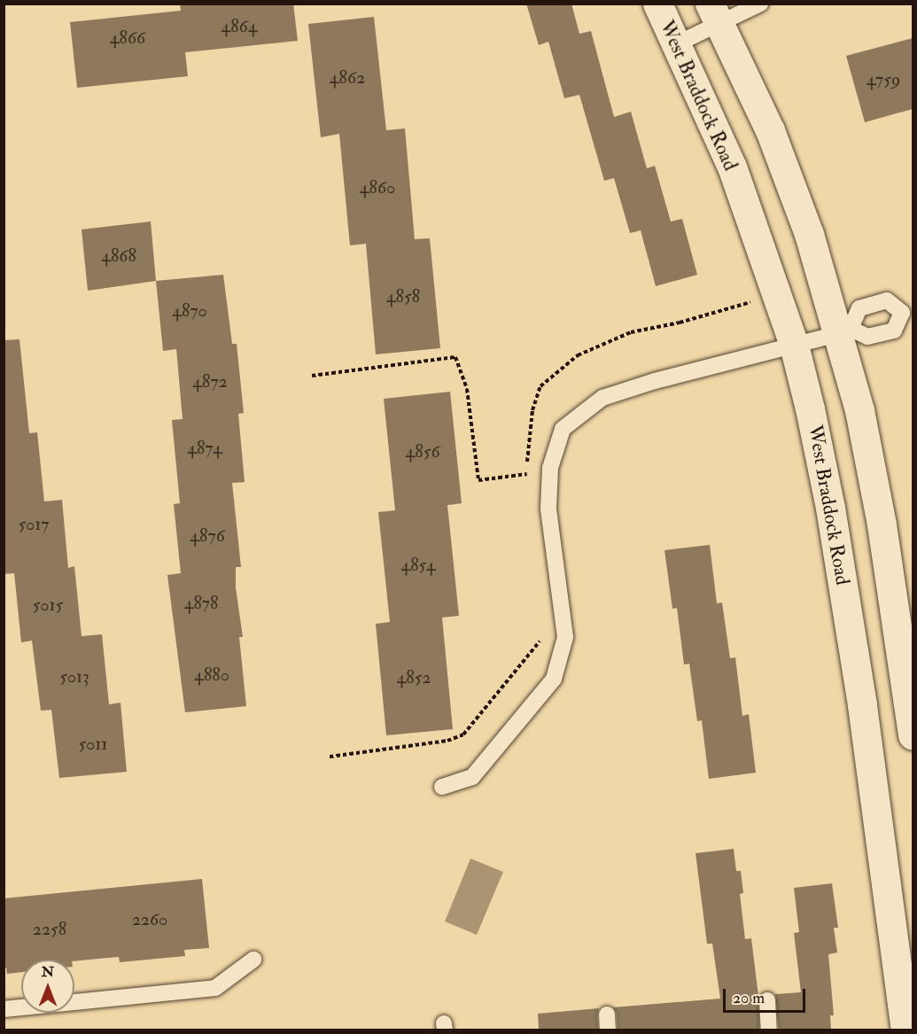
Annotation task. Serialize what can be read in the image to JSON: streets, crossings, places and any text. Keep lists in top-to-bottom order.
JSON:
{
  "streets": {
    "main road": ["West Braddock Road"]
  },
  "house_numbers": [
    "4864",
    "4866",
    "4862",
    "4759",
    "4860",
    "4868",
    "4858",
    "4870",
    "4872",
    "4874",
    "4856",
    "5017",
    "4876",
    "4854",
    "4878",
    "5015",
    "4880",
    "5013",
    "4852",
    "5011",
    "2260",
    "2258"
  ],
  "scale_bar": "20 m",
  "north": "top"
}
